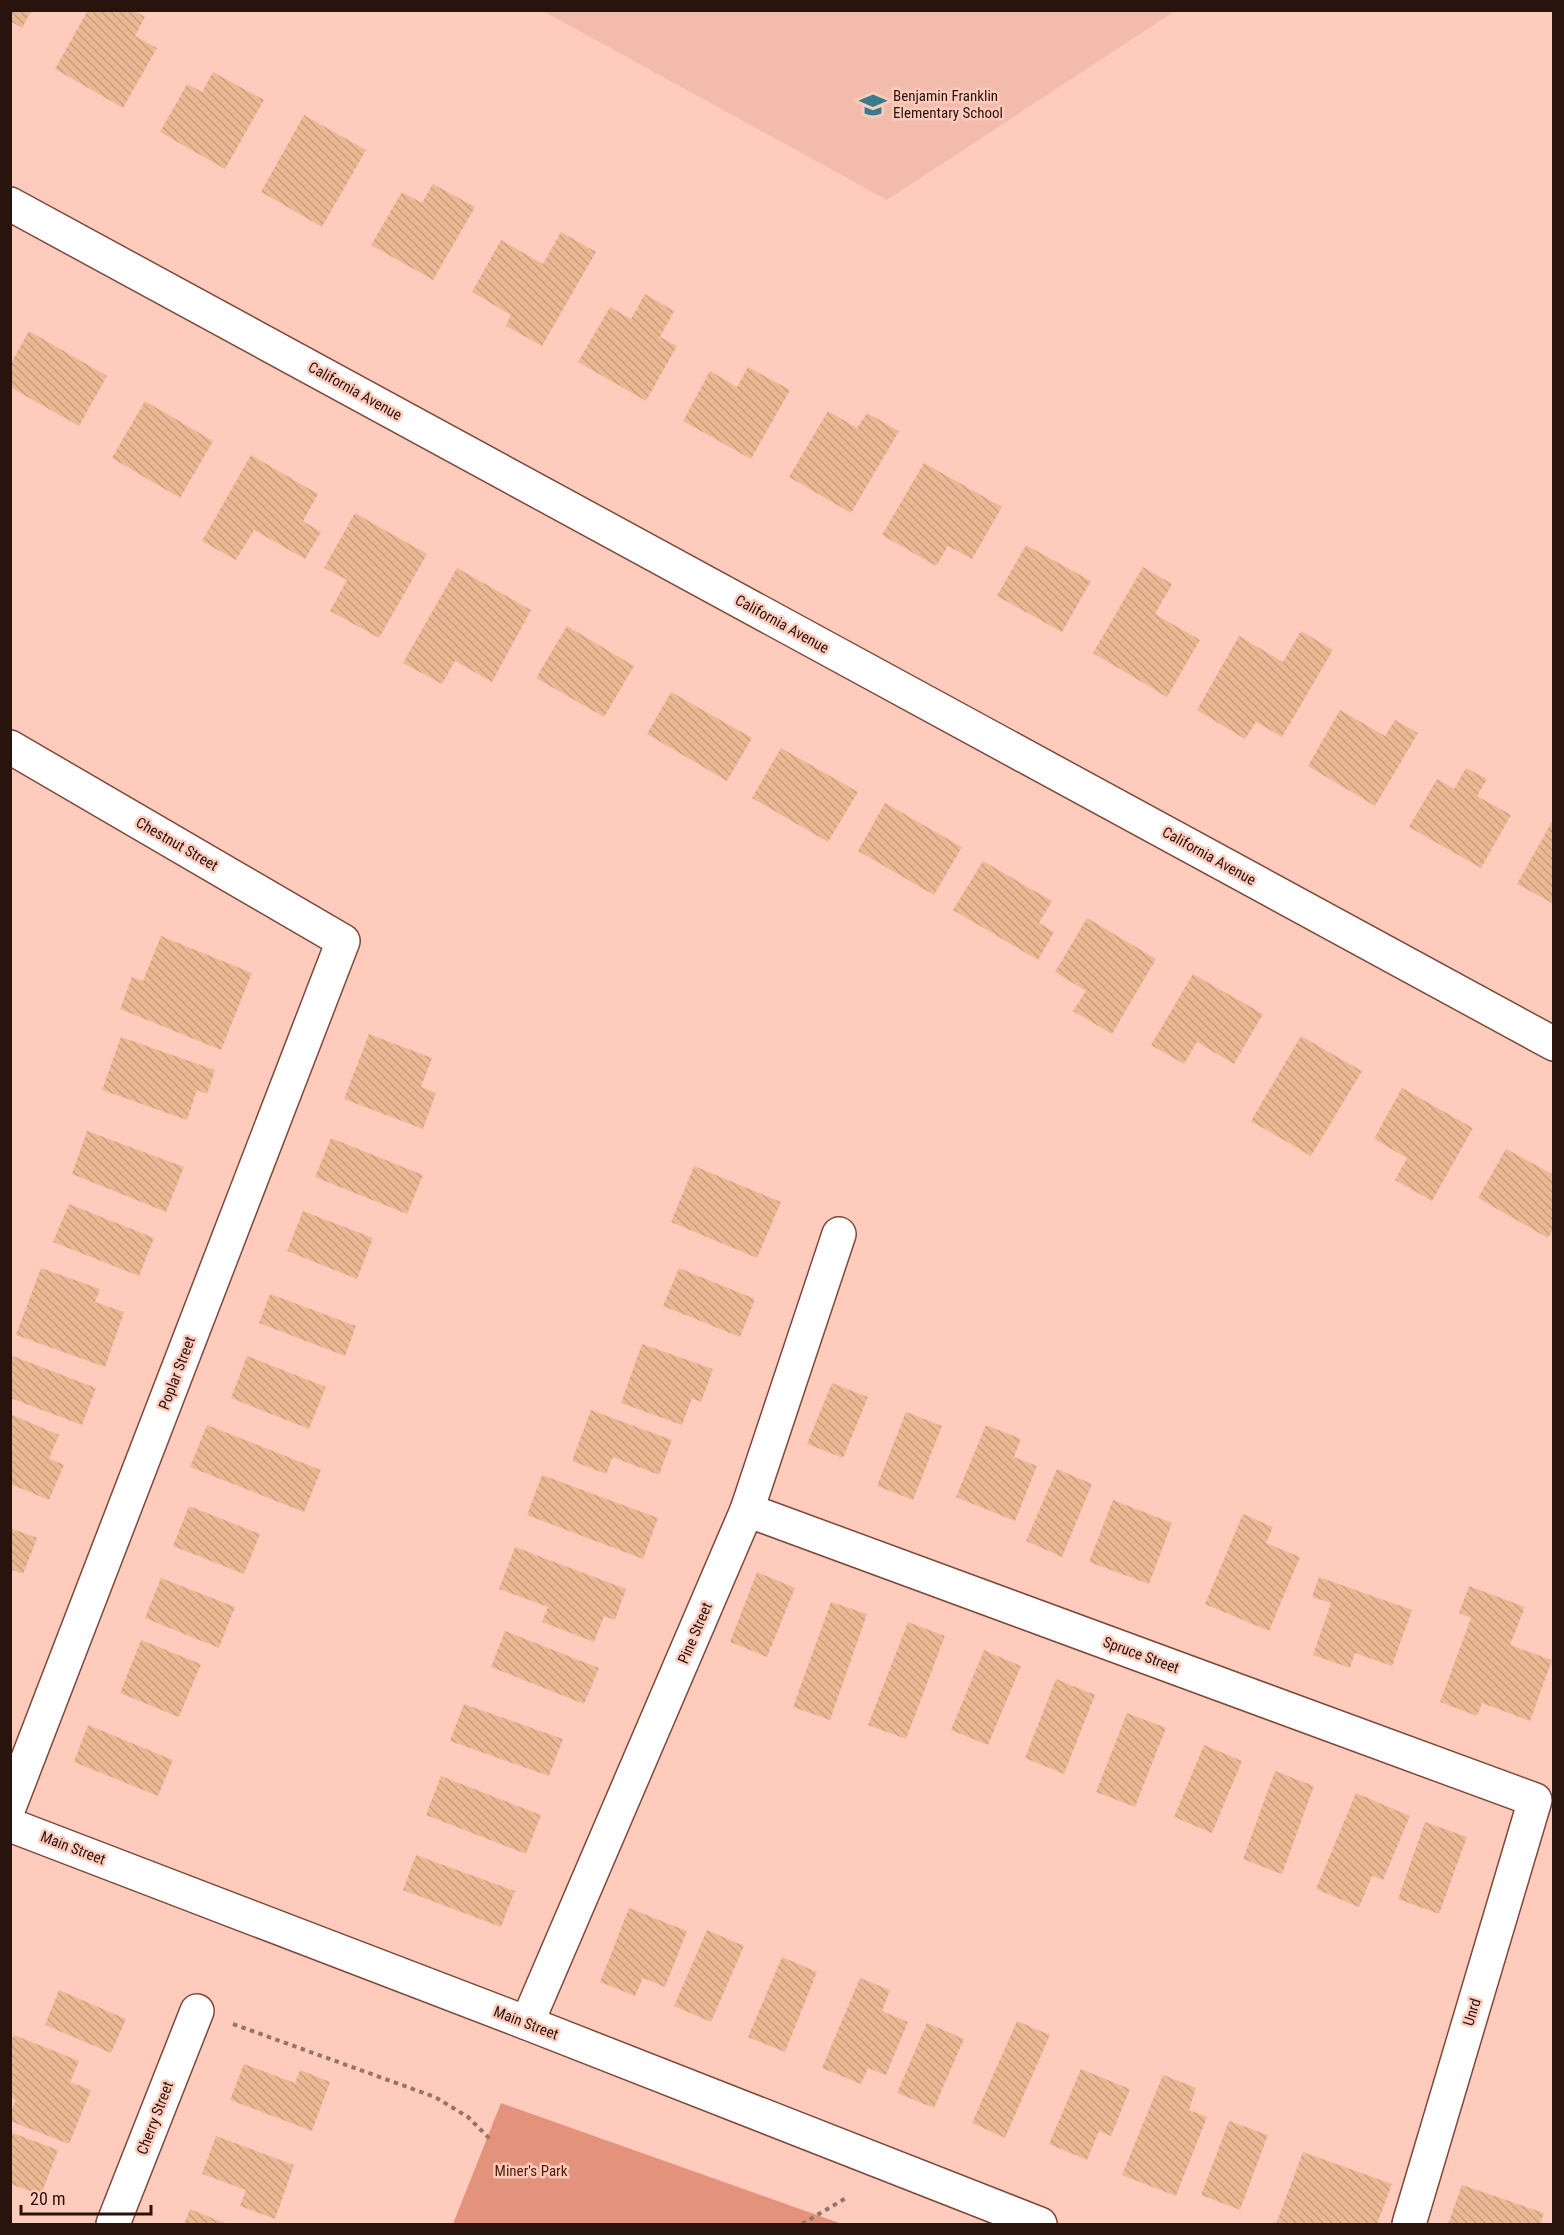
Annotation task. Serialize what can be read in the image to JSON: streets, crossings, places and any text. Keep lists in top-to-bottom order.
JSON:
{
  "streets": {
    "street": [
      "California Avenue",
      "Chestnut Street",
      "Poplar Street",
      "Pine Street",
      "Spruce Street",
      "Main Street",
      "Unrd",
      "Cherry Street"
    ]
  },
  "crossings": [
    ["Chestnut Street", "Poplar Street"],
    ["Pine Street", "Spruce Street"],
    ["Pine Street", "Main Street"],
    ["Spruce Street", "Unrd"]
  ],
  "parks": ["Miner's Park"],
  "places": {
    "school or university": ["Benjamin Franklin Elementary School"]
  },
  "scale_bar": "20 m"
}
